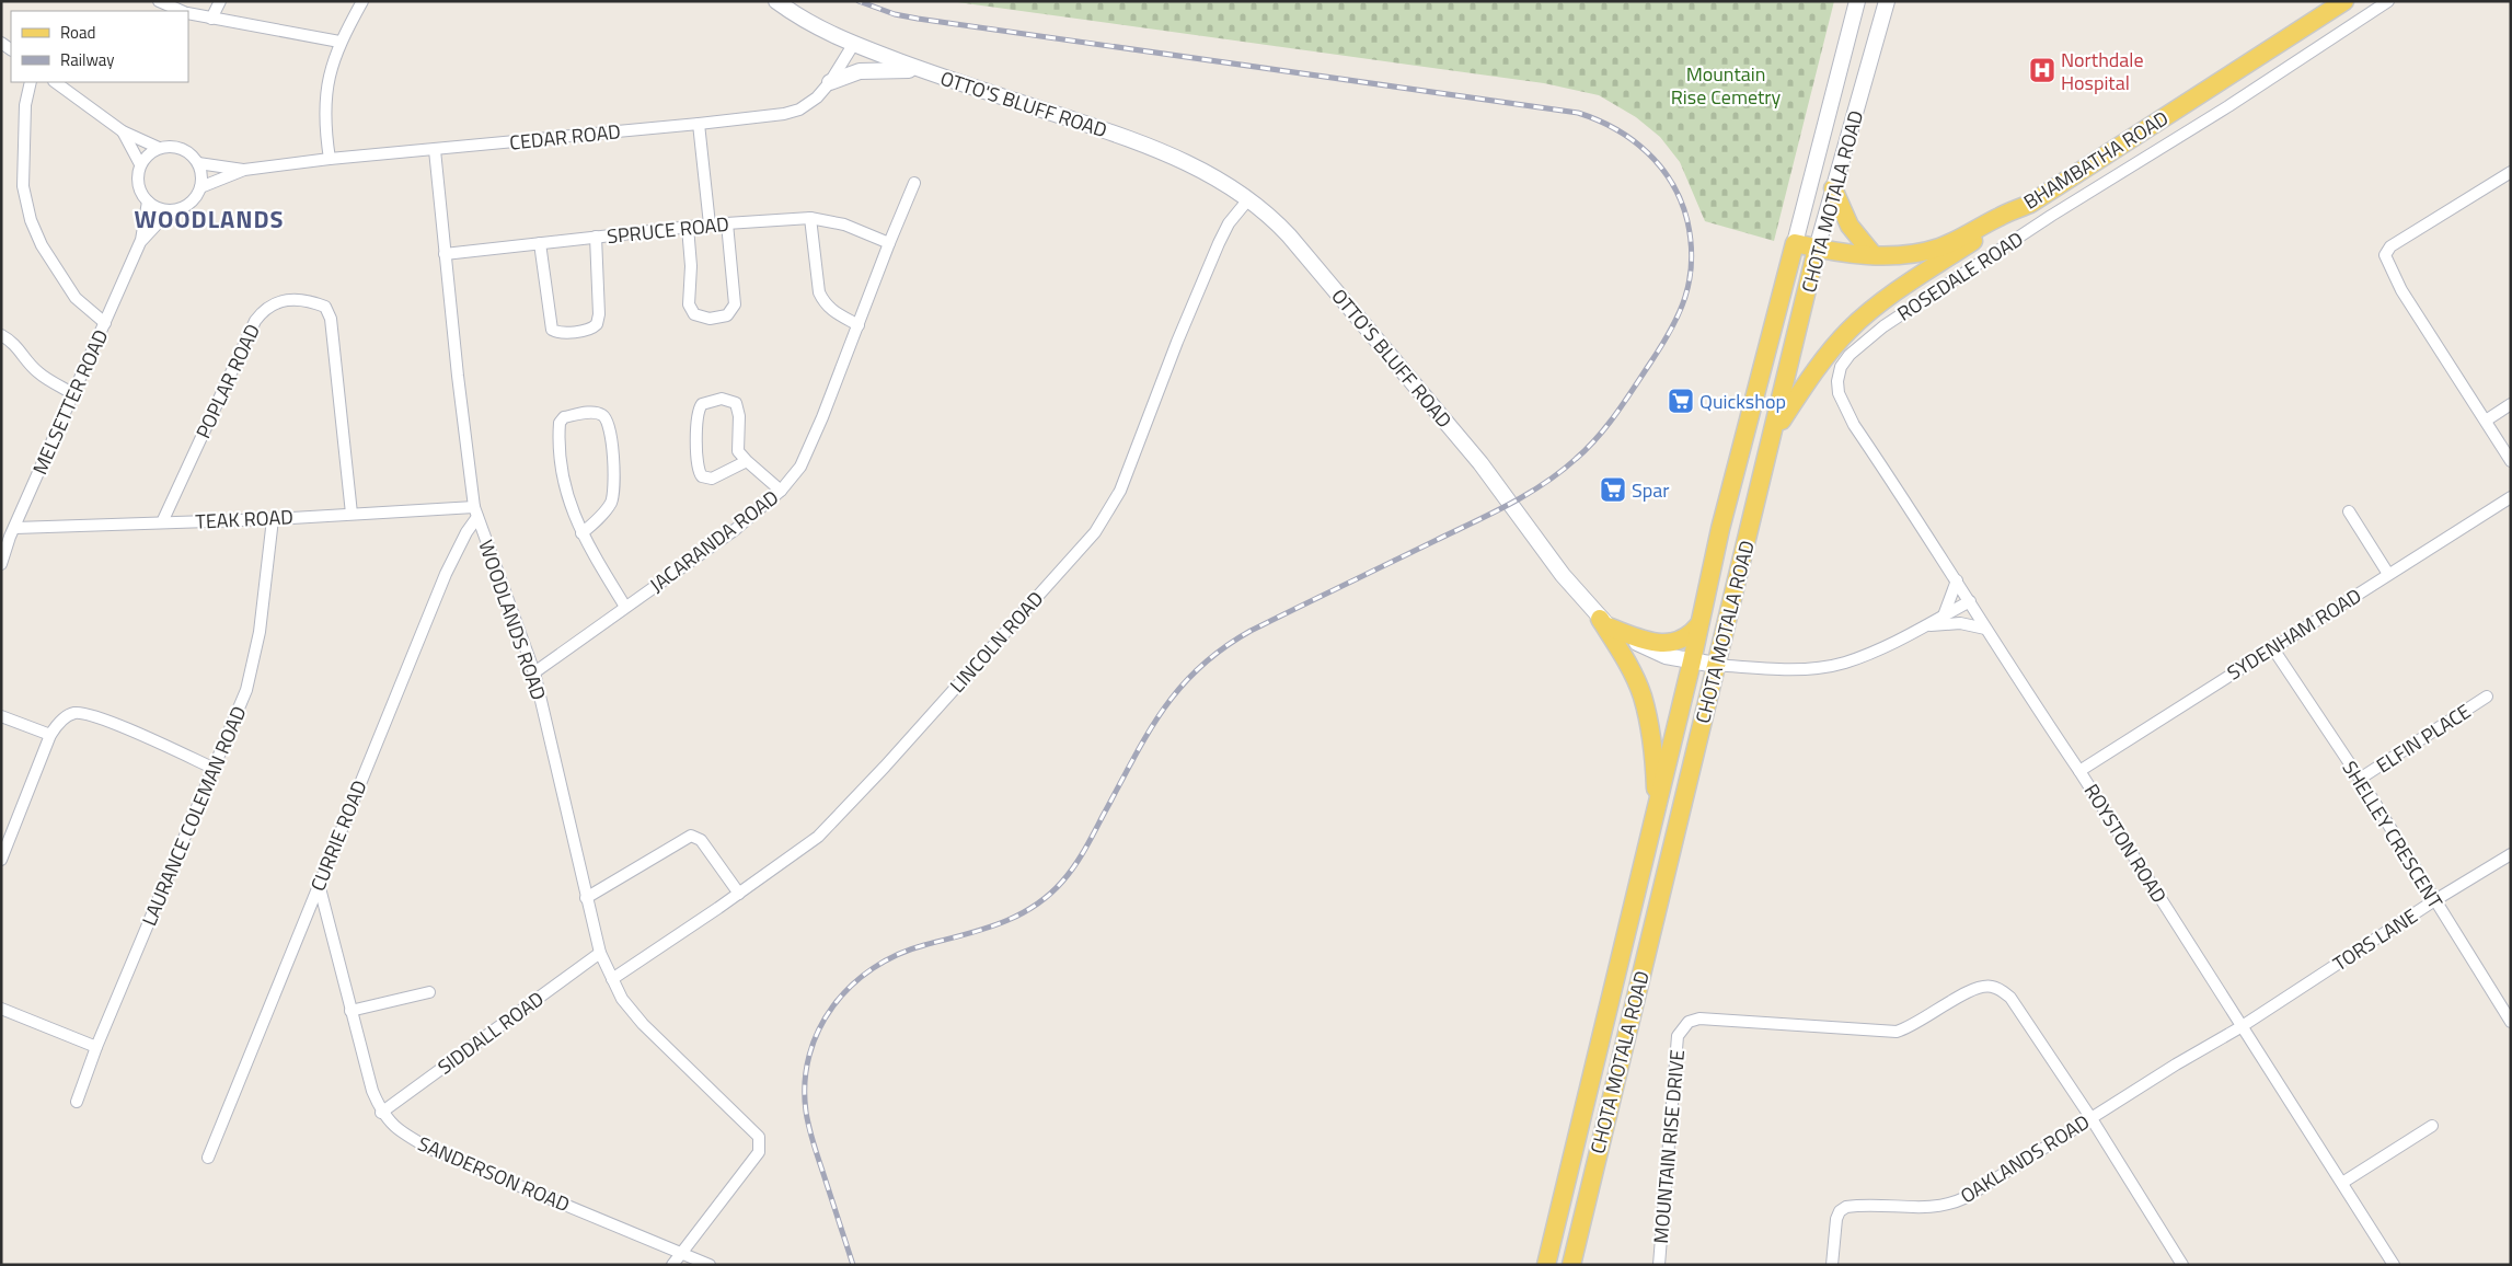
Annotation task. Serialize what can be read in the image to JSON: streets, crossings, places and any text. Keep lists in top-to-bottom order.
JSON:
{
  "streets": {
    "main road": ["OTTO'S BLUFF ROAD", "BHAMBATHA ROAD", "CHOTA MOTALA ROAD"],
    "street": [
      "CEDAR ROAD",
      "SPRUCE ROAD",
      "ROSEDALE ROAD",
      "POPLAR ROAD",
      "MELSETTER ROAD",
      "TEAK ROAD",
      "JACARANDA ROAD",
      "WOODLANDS ROAD",
      "SYDENHAM ROAD",
      "LINCOLN ROAD",
      "ELFIN PLACE",
      "LAURANCE COLEMAN ROAD",
      "SHELLEY CRESCENT",
      "CURRIE ROAD",
      "ROYSTON ROAD",
      "TORS LANE",
      "SIDDALL ROAD",
      "MOUNTAIN RISE DRIVE",
      "OAKLANDS ROAD",
      "SANDERSON ROAD"
    ]
  },
  "crossings": [
    ["OTTO'S BLUFF ROAD", "CEDAR ROAD"],
    ["OTTO'S BLUFF ROAD", "CHOTA MOTALA ROAD"],
    ["OTTO'S BLUFF ROAD", "LINCOLN ROAD"],
    ["OTTO'S BLUFF ROAD", "ROYSTON ROAD"],
    ["CEDAR ROAD", "MELSETTER ROAD"],
    ["CEDAR ROAD", "WOODLANDS ROAD"],
    ["BHAMBATHA ROAD", "CHOTA MOTALA ROAD"],
    ["SPRUCE ROAD", "JACARANDA ROAD"],
    ["SPRUCE ROAD", "WOODLANDS ROAD"],
    ["ROSEDALE ROAD", "ROYSTON ROAD"],
    ["POPLAR ROAD", "TEAK ROAD"],
    ["MELSETTER ROAD", "TEAK ROAD"],
    ["TEAK ROAD", "WOODLANDS ROAD"],
    ["TEAK ROAD", "LAURANCE COLEMAN ROAD"],
    ["TEAK ROAD", "CURRIE ROAD"],
    ["JACARANDA ROAD", "WOODLANDS ROAD"],
    ["WOODLANDS ROAD", "LINCOLN ROAD"],
    ["WOODLANDS ROAD", "CURRIE ROAD"],
    ["WOODLANDS ROAD", "SIDDALL ROAD"],
    ["WOODLANDS ROAD", "SANDERSON ROAD"],
    ["SYDENHAM ROAD", "SHELLEY CRESCENT"],
    ["SYDENHAM ROAD", "ROYSTON ROAD"],
    ["ELFIN PLACE", "SHELLEY CRESCENT"],
    ["SHELLEY CRESCENT", "TORS LANE"],
    ["CURRIE ROAD", "SANDERSON ROAD"],
    ["ROYSTON ROAD", "TORS LANE"],
    ["ROYSTON ROAD", "OAKLANDS ROAD"],
    ["TORS LANE", "OAKLANDS ROAD"],
    ["SIDDALL ROAD", "SANDERSON ROAD"],
    ["MOUNTAIN RISE DRIVE", "OAKLANDS ROAD"]
  ],
  "districts": ["WOODLANDS"],
  "parks": ["Mountain Rise Cemetry"],
  "places": {
    "hospital": ["Northdale Hospital"],
    "supermarket": ["Quickshop", "Spar"]
  },
  "legend": ["Road", "Railway"]
}
